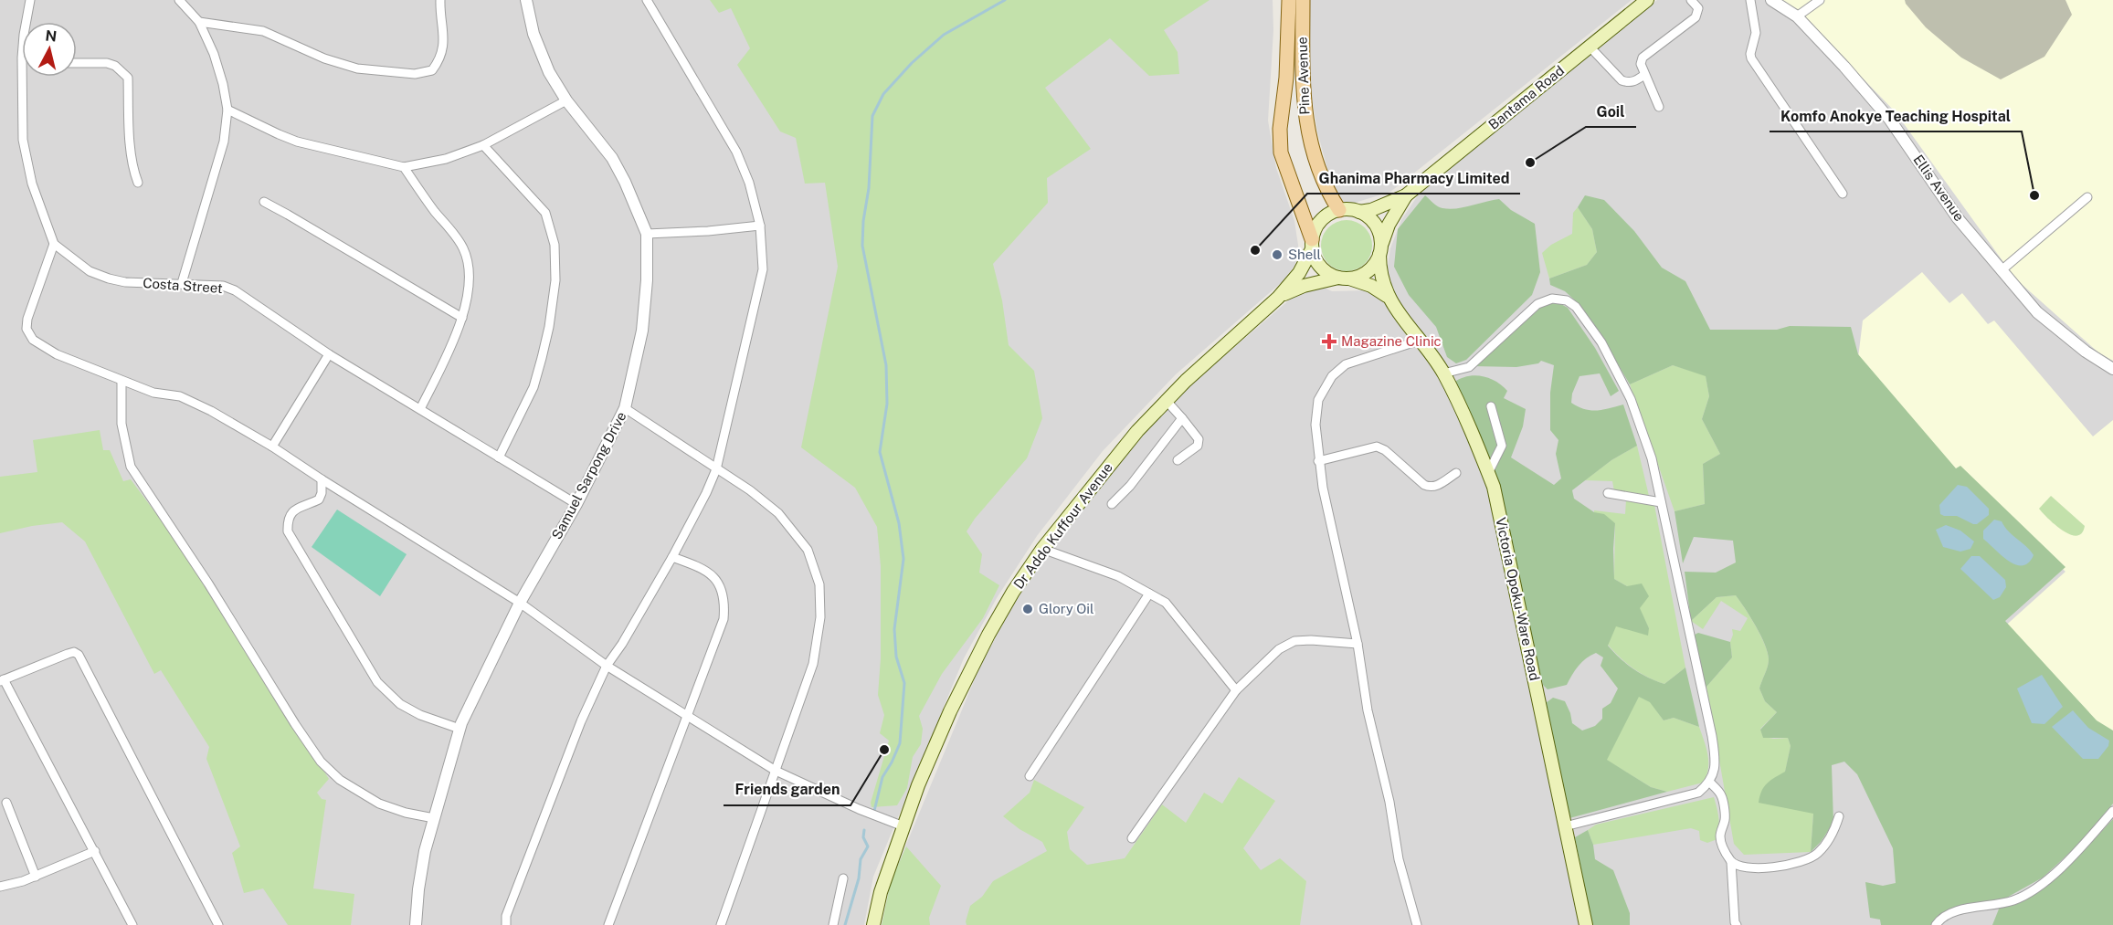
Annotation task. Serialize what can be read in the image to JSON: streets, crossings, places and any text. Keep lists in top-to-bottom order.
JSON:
{
  "streets": {
    "main road": [
      "Pine Avenue",
      "Bantama Road",
      "Dr Addo Kuffour Avenue",
      "Victoria Opoku-Ware Road"
    ],
    "street": ["Ellis Avenue", "Costa Street", "Samuel Sarpong Drive"]
  },
  "crossings": [
    ["Costa Street", "Samuel Sarpong Drive"]
  ],
  "places": {
    "other": [
      "Goil",
      "Komfo Anokye Teaching Hospital",
      "Ghanima Pharmacy Limited",
      "Shell",
      "Glory Oil",
      "Friends garden"
    ],
    "health": ["Magazine Clinic"]
  },
  "north": "top"
}
